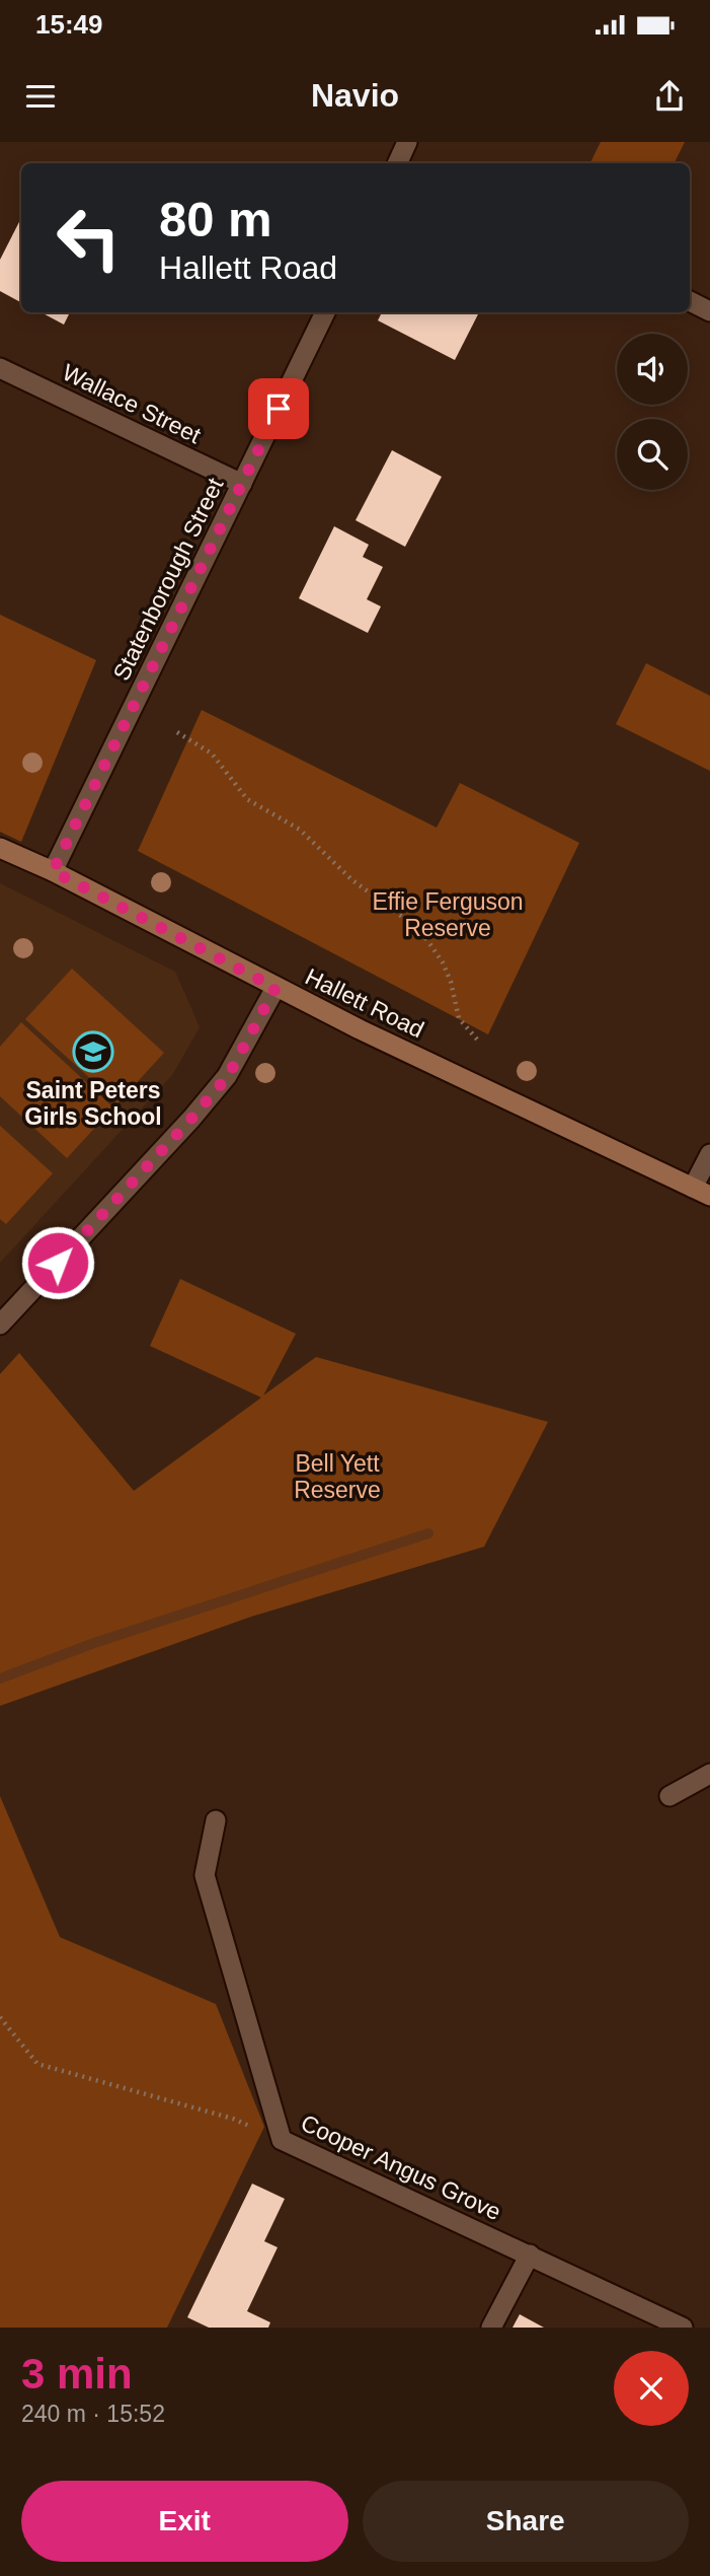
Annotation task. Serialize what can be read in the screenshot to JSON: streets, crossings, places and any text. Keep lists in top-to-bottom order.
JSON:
{
  "streets": {
    "main road": ["Hallett Road"],
    "street": ["Wallace Street", "Statenborough Street", "Cooper Angus Grove"]
  },
  "crossings": [
    ["Wallace Street", "Statenborough Street"],
    ["Statenborough Street", "Hallett Road"]
  ],
  "parks": ["Effie Ferguson Reserve", "Bell Yett Reserve"],
  "places": {
    "school or university": ["Saint Peters Girls School"]
  },
  "page": {
    "status": "15:49",
    "header": "Navio",
    "turn": ["80 m", "Hallett Road"],
    "heading": ["3 min", "240 m · 15:52"],
    "buttons": ["Exit", "Share"]
  }
}
